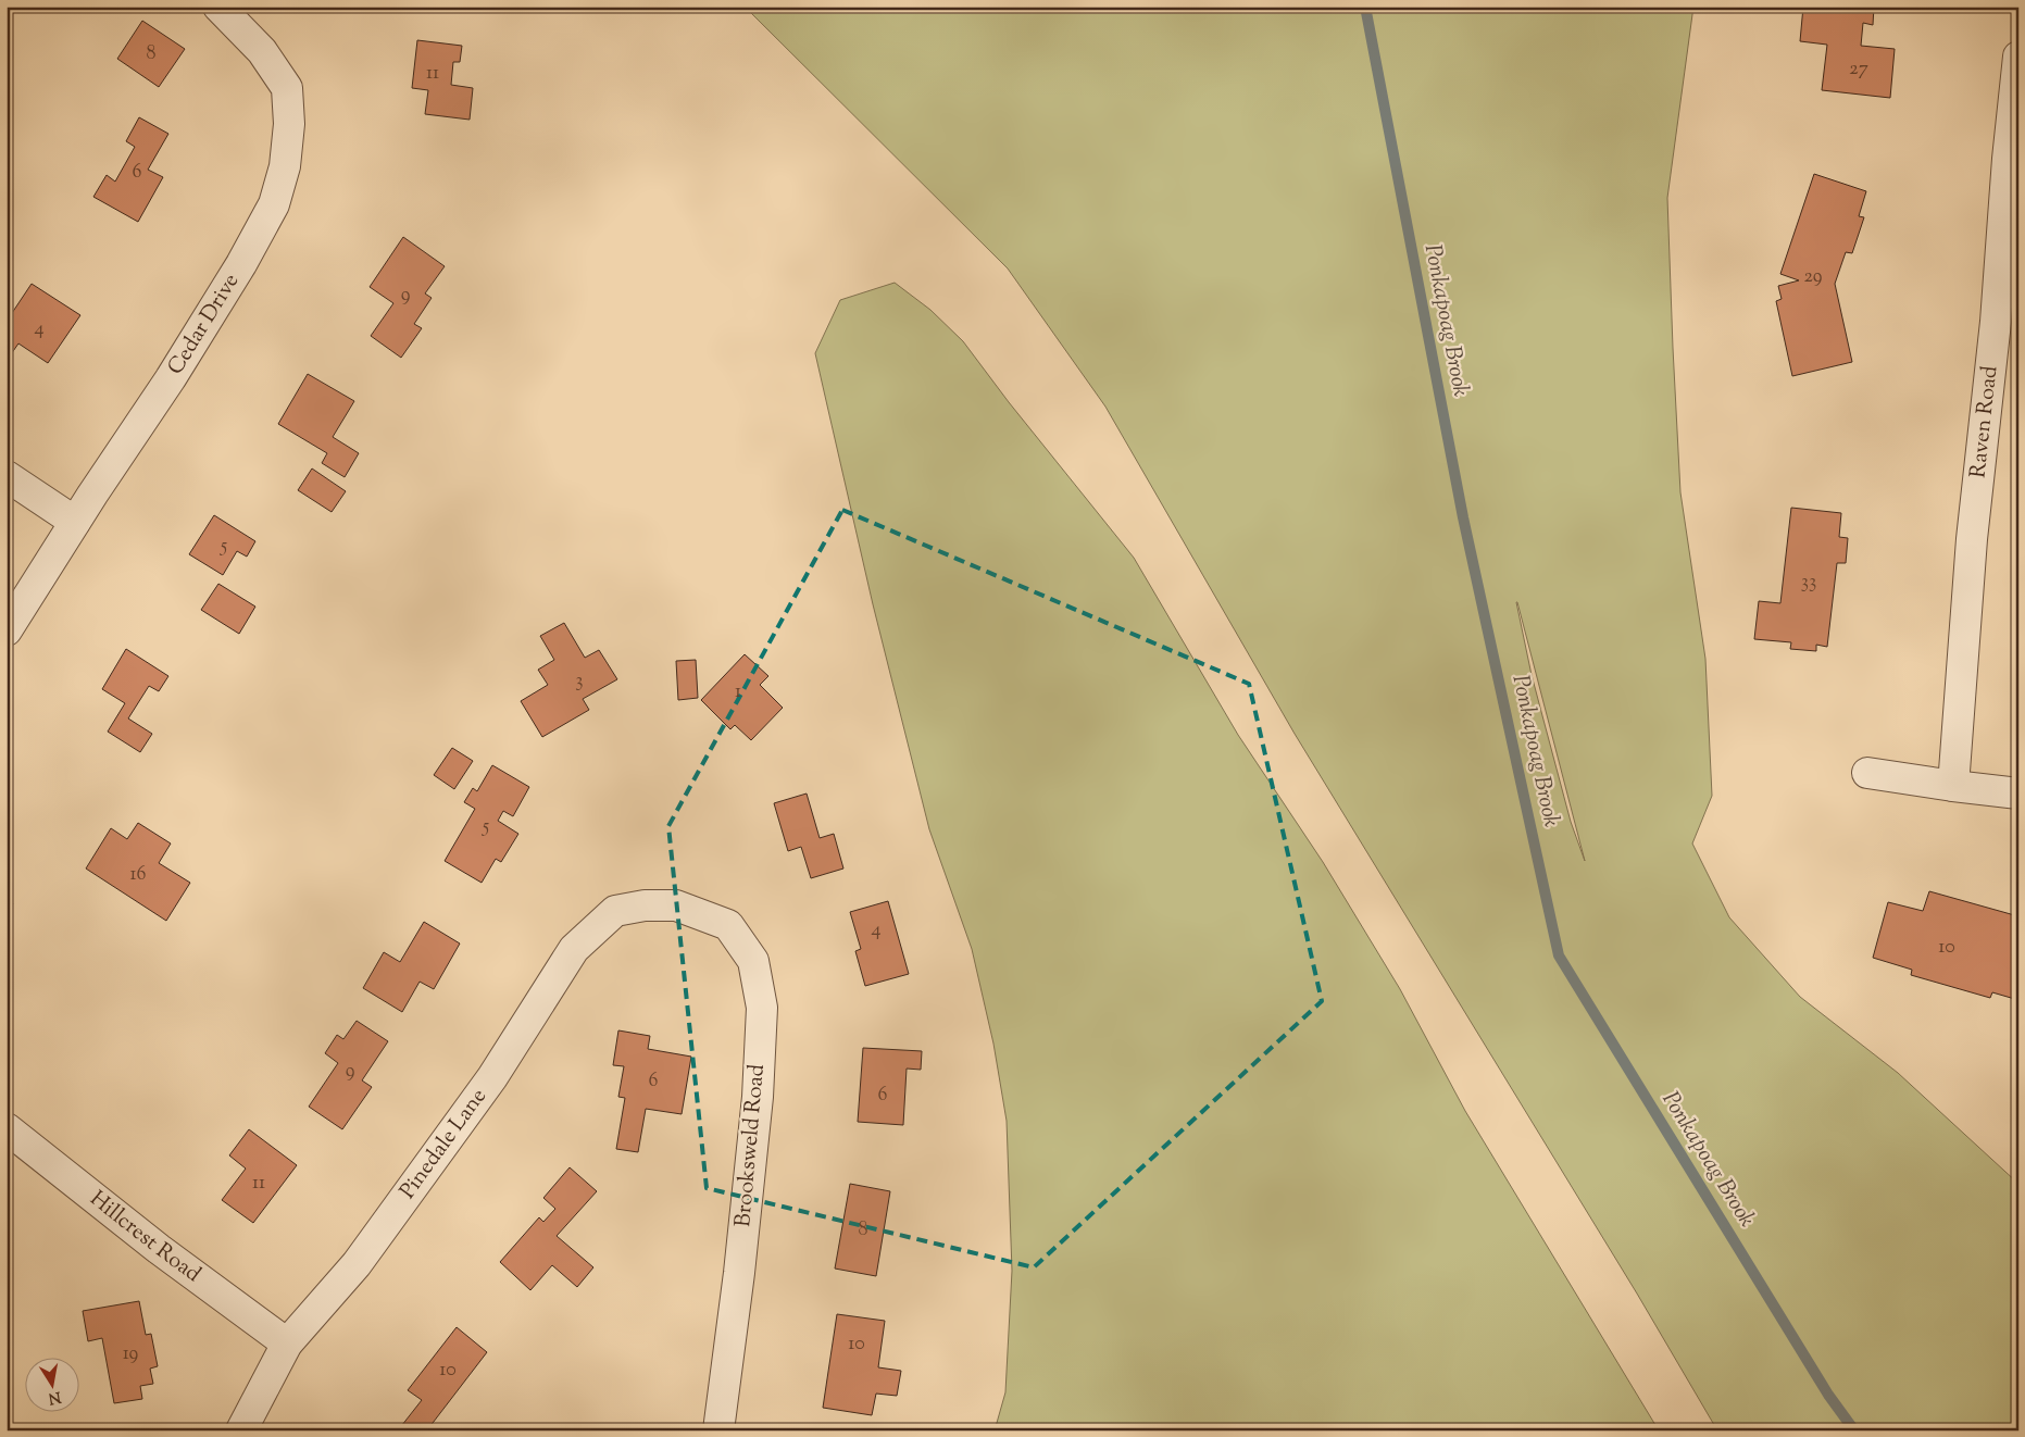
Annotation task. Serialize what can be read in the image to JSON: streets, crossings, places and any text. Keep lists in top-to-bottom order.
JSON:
{
  "streets": {
    "street": [
      "Cedar Drive",
      "Raven Road",
      "Pinedale Lane",
      "Brooksweld Road",
      "Hillcrest Road"
    ]
  },
  "crossings": [
    ["Pinedale Lane", "Brooksweld Road"],
    ["Pinedale Lane", "Hillcrest Road"]
  ],
  "water": ["Ponkapoag Brook"],
  "house_numbers": [
    "8",
    "27",
    "11",
    "6",
    "29",
    "9",
    "4",
    "5",
    "33",
    "3",
    "1",
    "5",
    "16",
    "4",
    "10",
    "9",
    "6",
    "6",
    "11",
    "8",
    "10",
    "19",
    "10"
  ],
  "north": "bottom"
}
